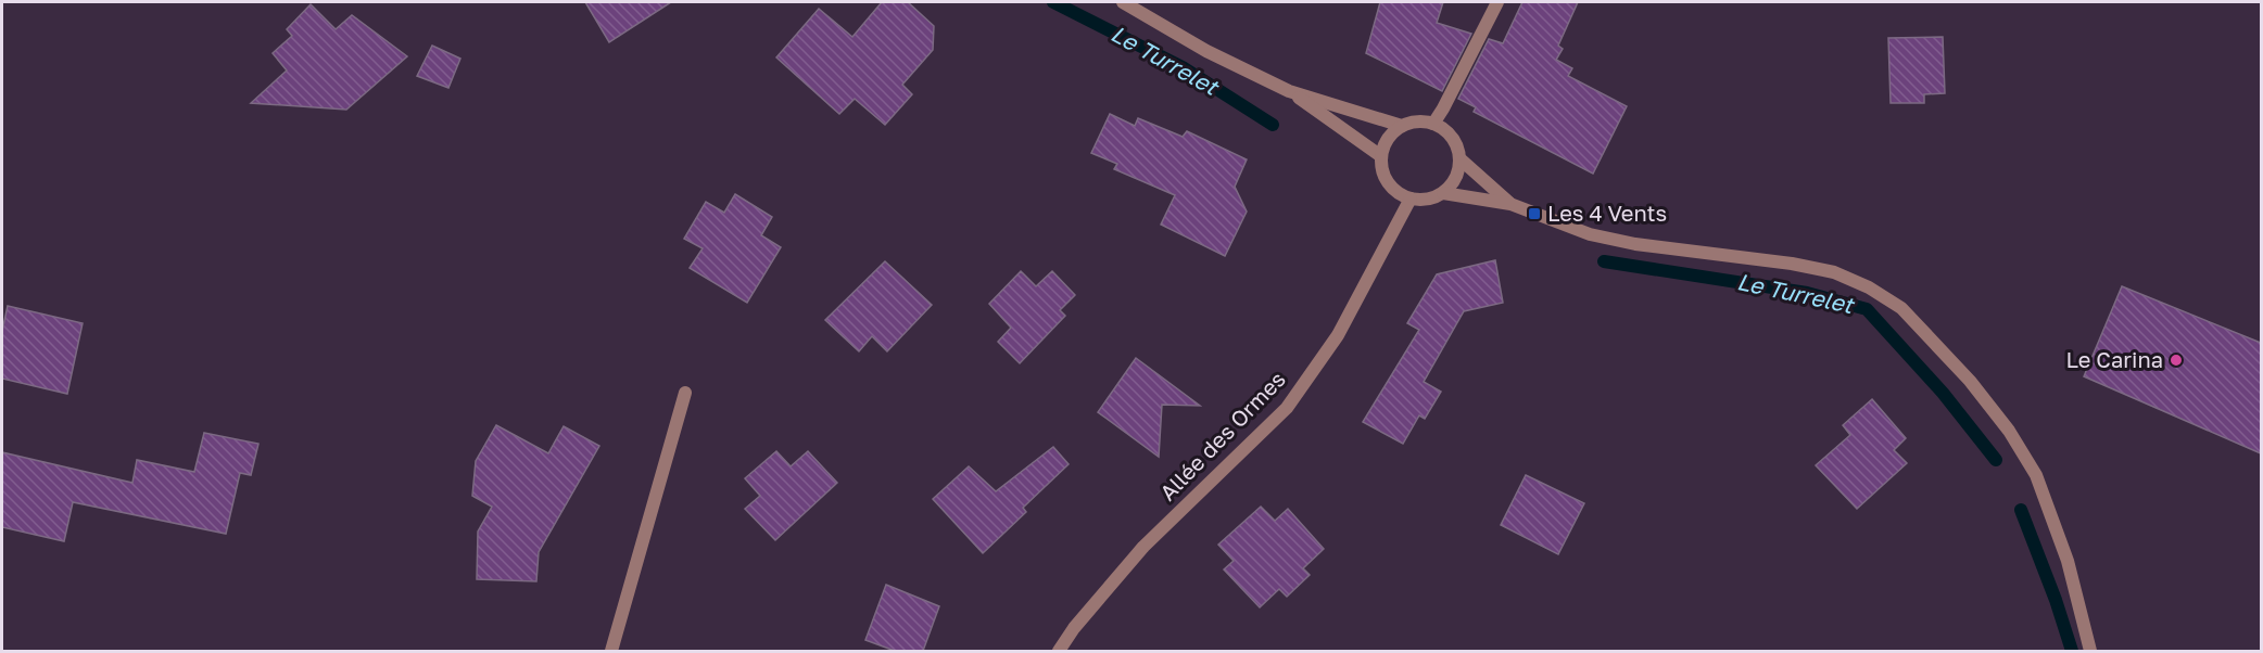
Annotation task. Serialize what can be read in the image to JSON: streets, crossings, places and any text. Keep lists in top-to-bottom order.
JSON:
{
  "streets": {
    "street": ["Allée des Ormes"]
  },
  "water": ["Le Turrelet"],
  "places": {
    "transit": ["Les 4 Vents"],
    "other": ["Le Carina"]
  }
}
